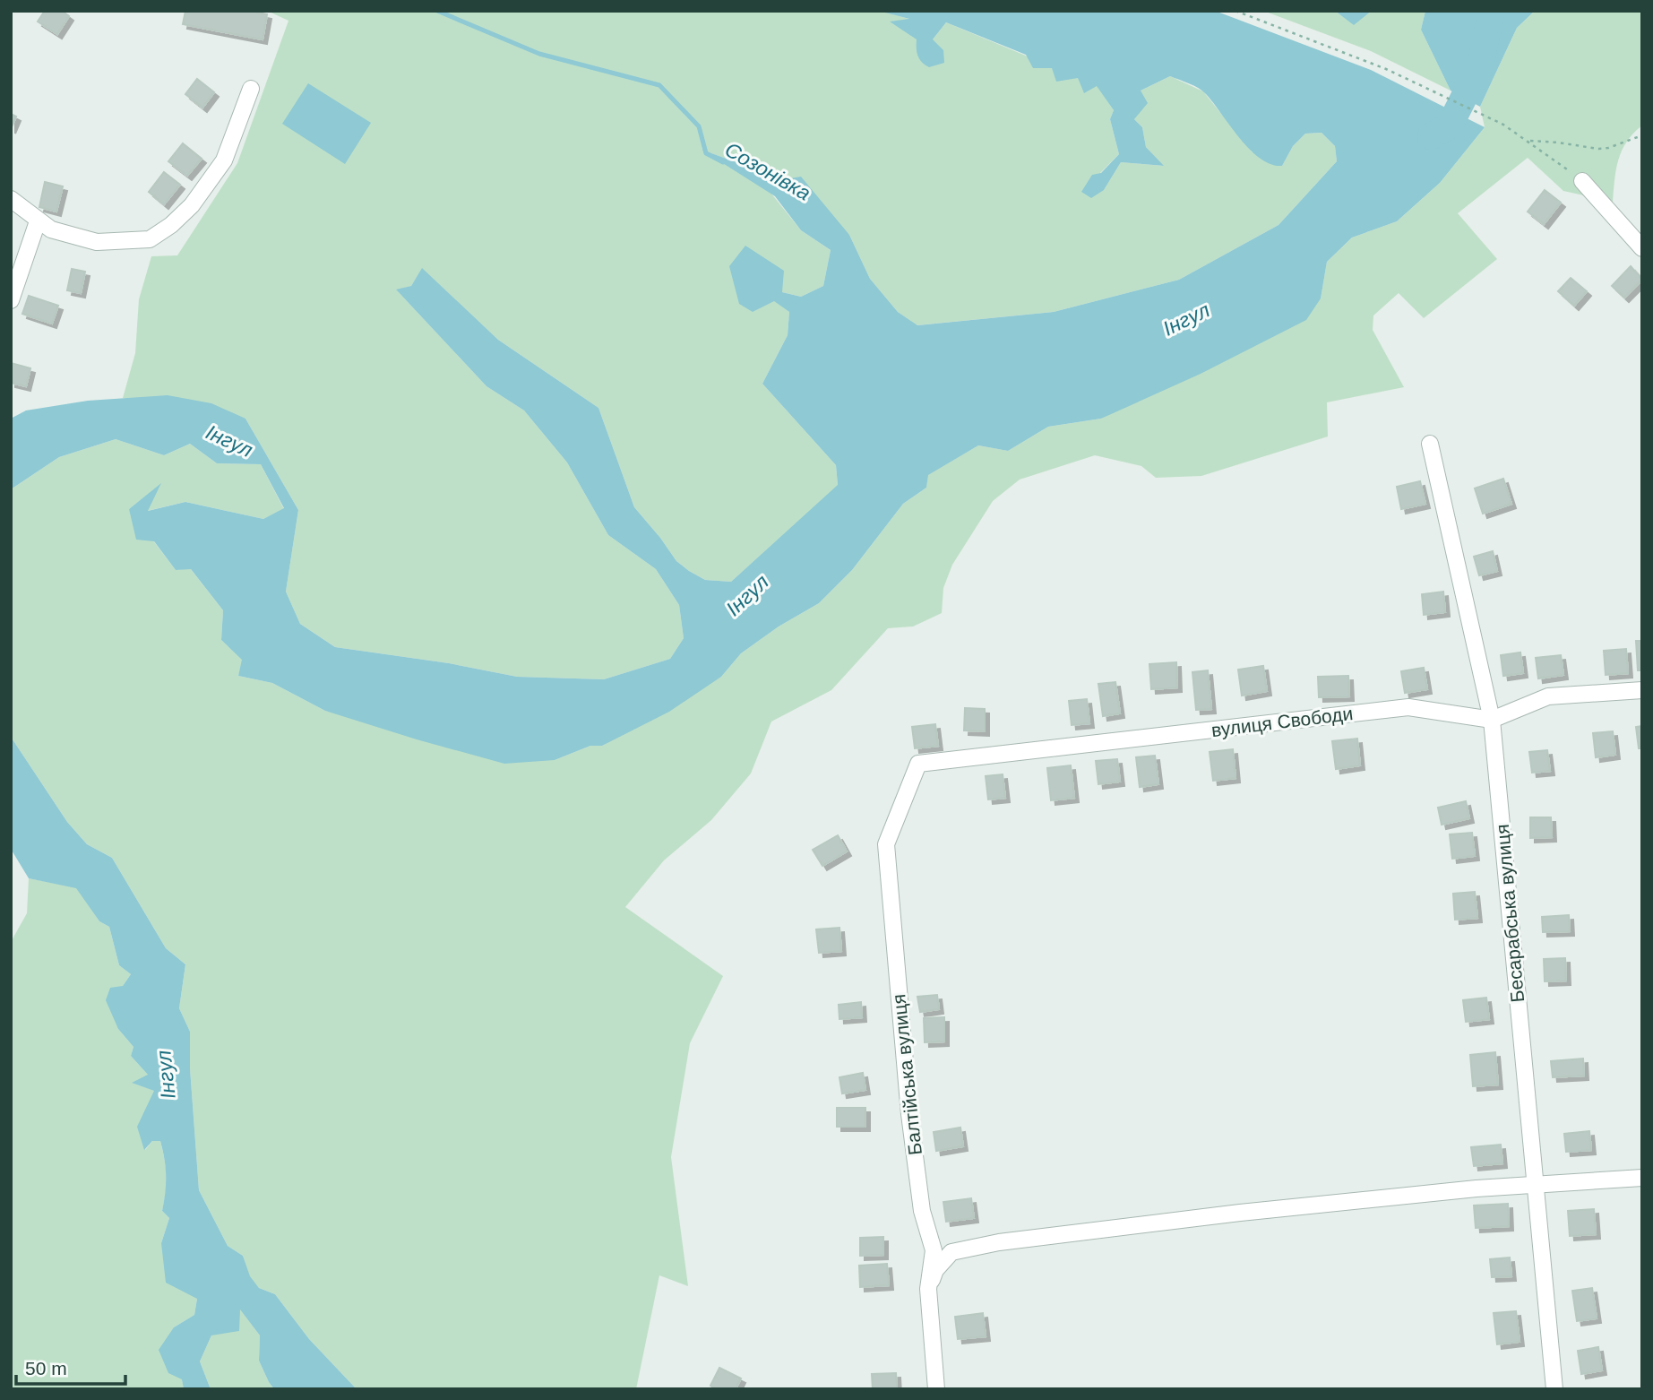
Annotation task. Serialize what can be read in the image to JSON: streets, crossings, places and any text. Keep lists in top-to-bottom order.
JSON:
{
  "streets": {
    "street": ["вулиця Свободи", "Бесарабська вулиця", "Балтійська вулиця"]
  },
  "crossings": [
    ["вулиця Свободи", "Бесарабська вулиця"],
    ["вулиця Свободи", "Балтійська вулиця"]
  ],
  "water": ["Созонівка", "Інгул"],
  "scale_bar": "50 m"
}
